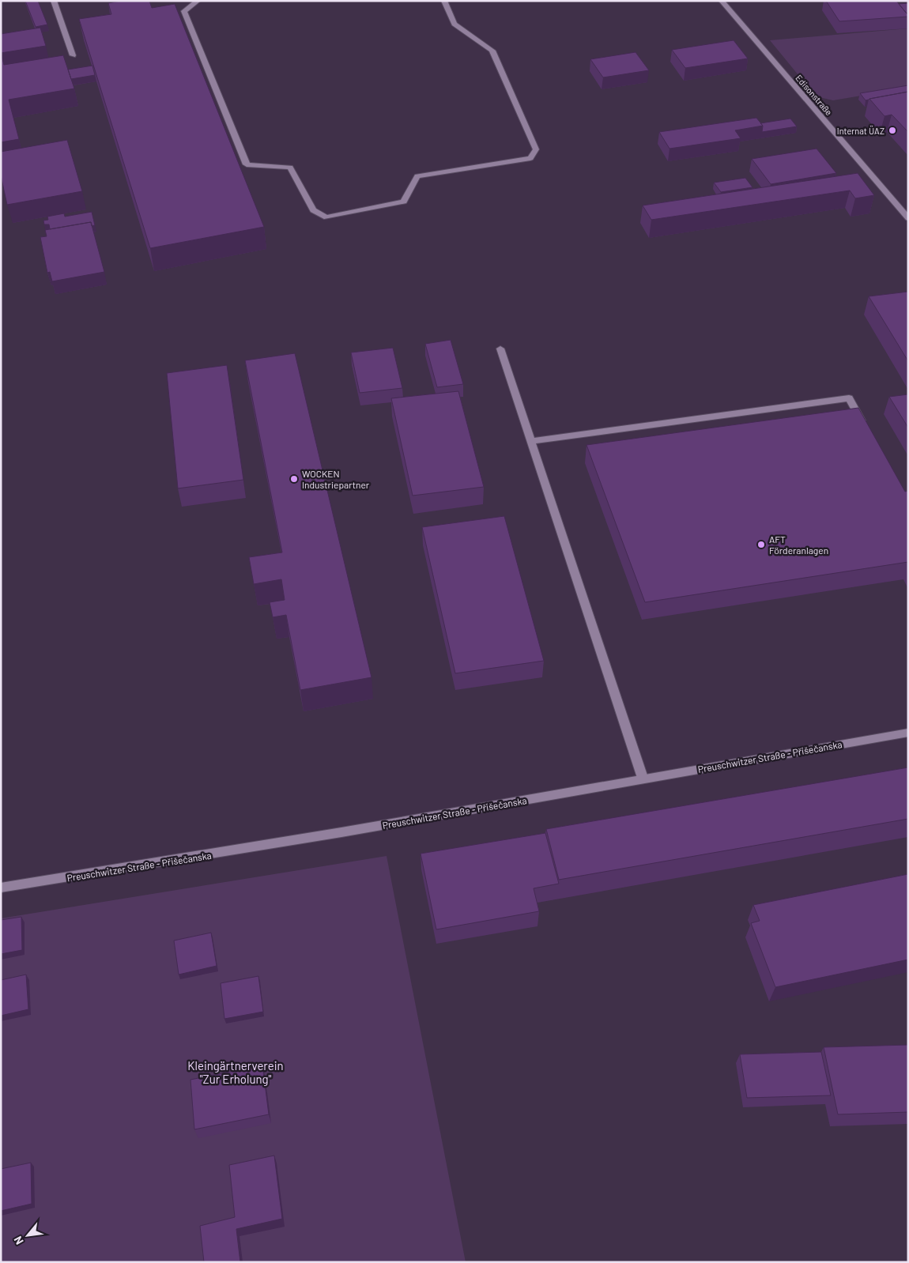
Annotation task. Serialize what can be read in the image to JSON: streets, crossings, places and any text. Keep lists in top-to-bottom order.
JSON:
{
  "streets": {
    "street": ["Edisonstraße", "Preuschwitzer Straße - Přišečanska"]
  },
  "parks": ["Kleingärtnerverein \"Zur Erholung\""],
  "places": ["Internat ÜAZ", "WOCKEN Industriepartner", "AFT Förderanlagen"],
  "north": "bottom left"
}
